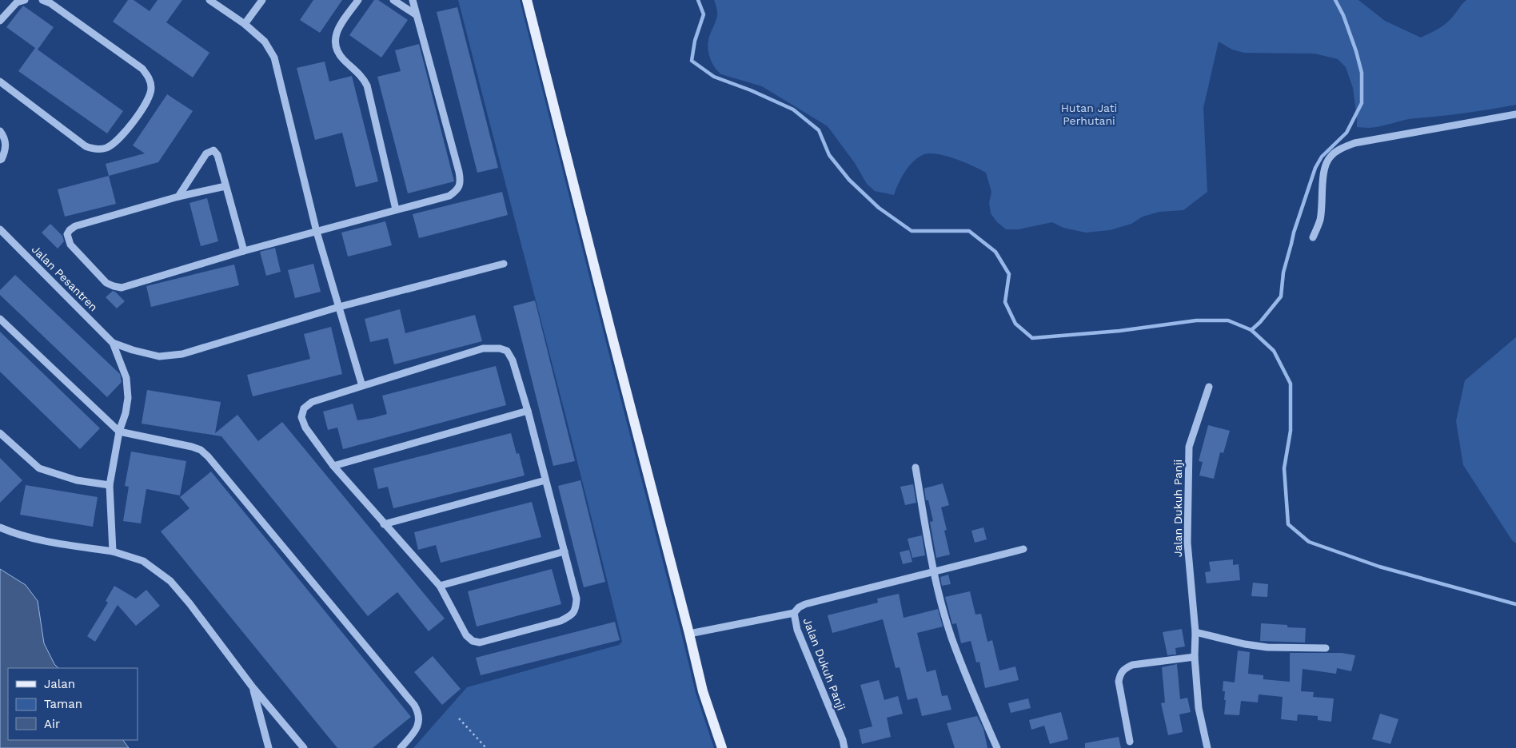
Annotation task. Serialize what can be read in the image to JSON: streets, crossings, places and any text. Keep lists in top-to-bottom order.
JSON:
{
  "streets": {
    "street": ["Jalan Pesantren", "Jalan Dukuh Panji"]
  },
  "parks": ["Hutan Jati Perhutani"],
  "legend": ["Jalan", "Taman", "Air"]
}
